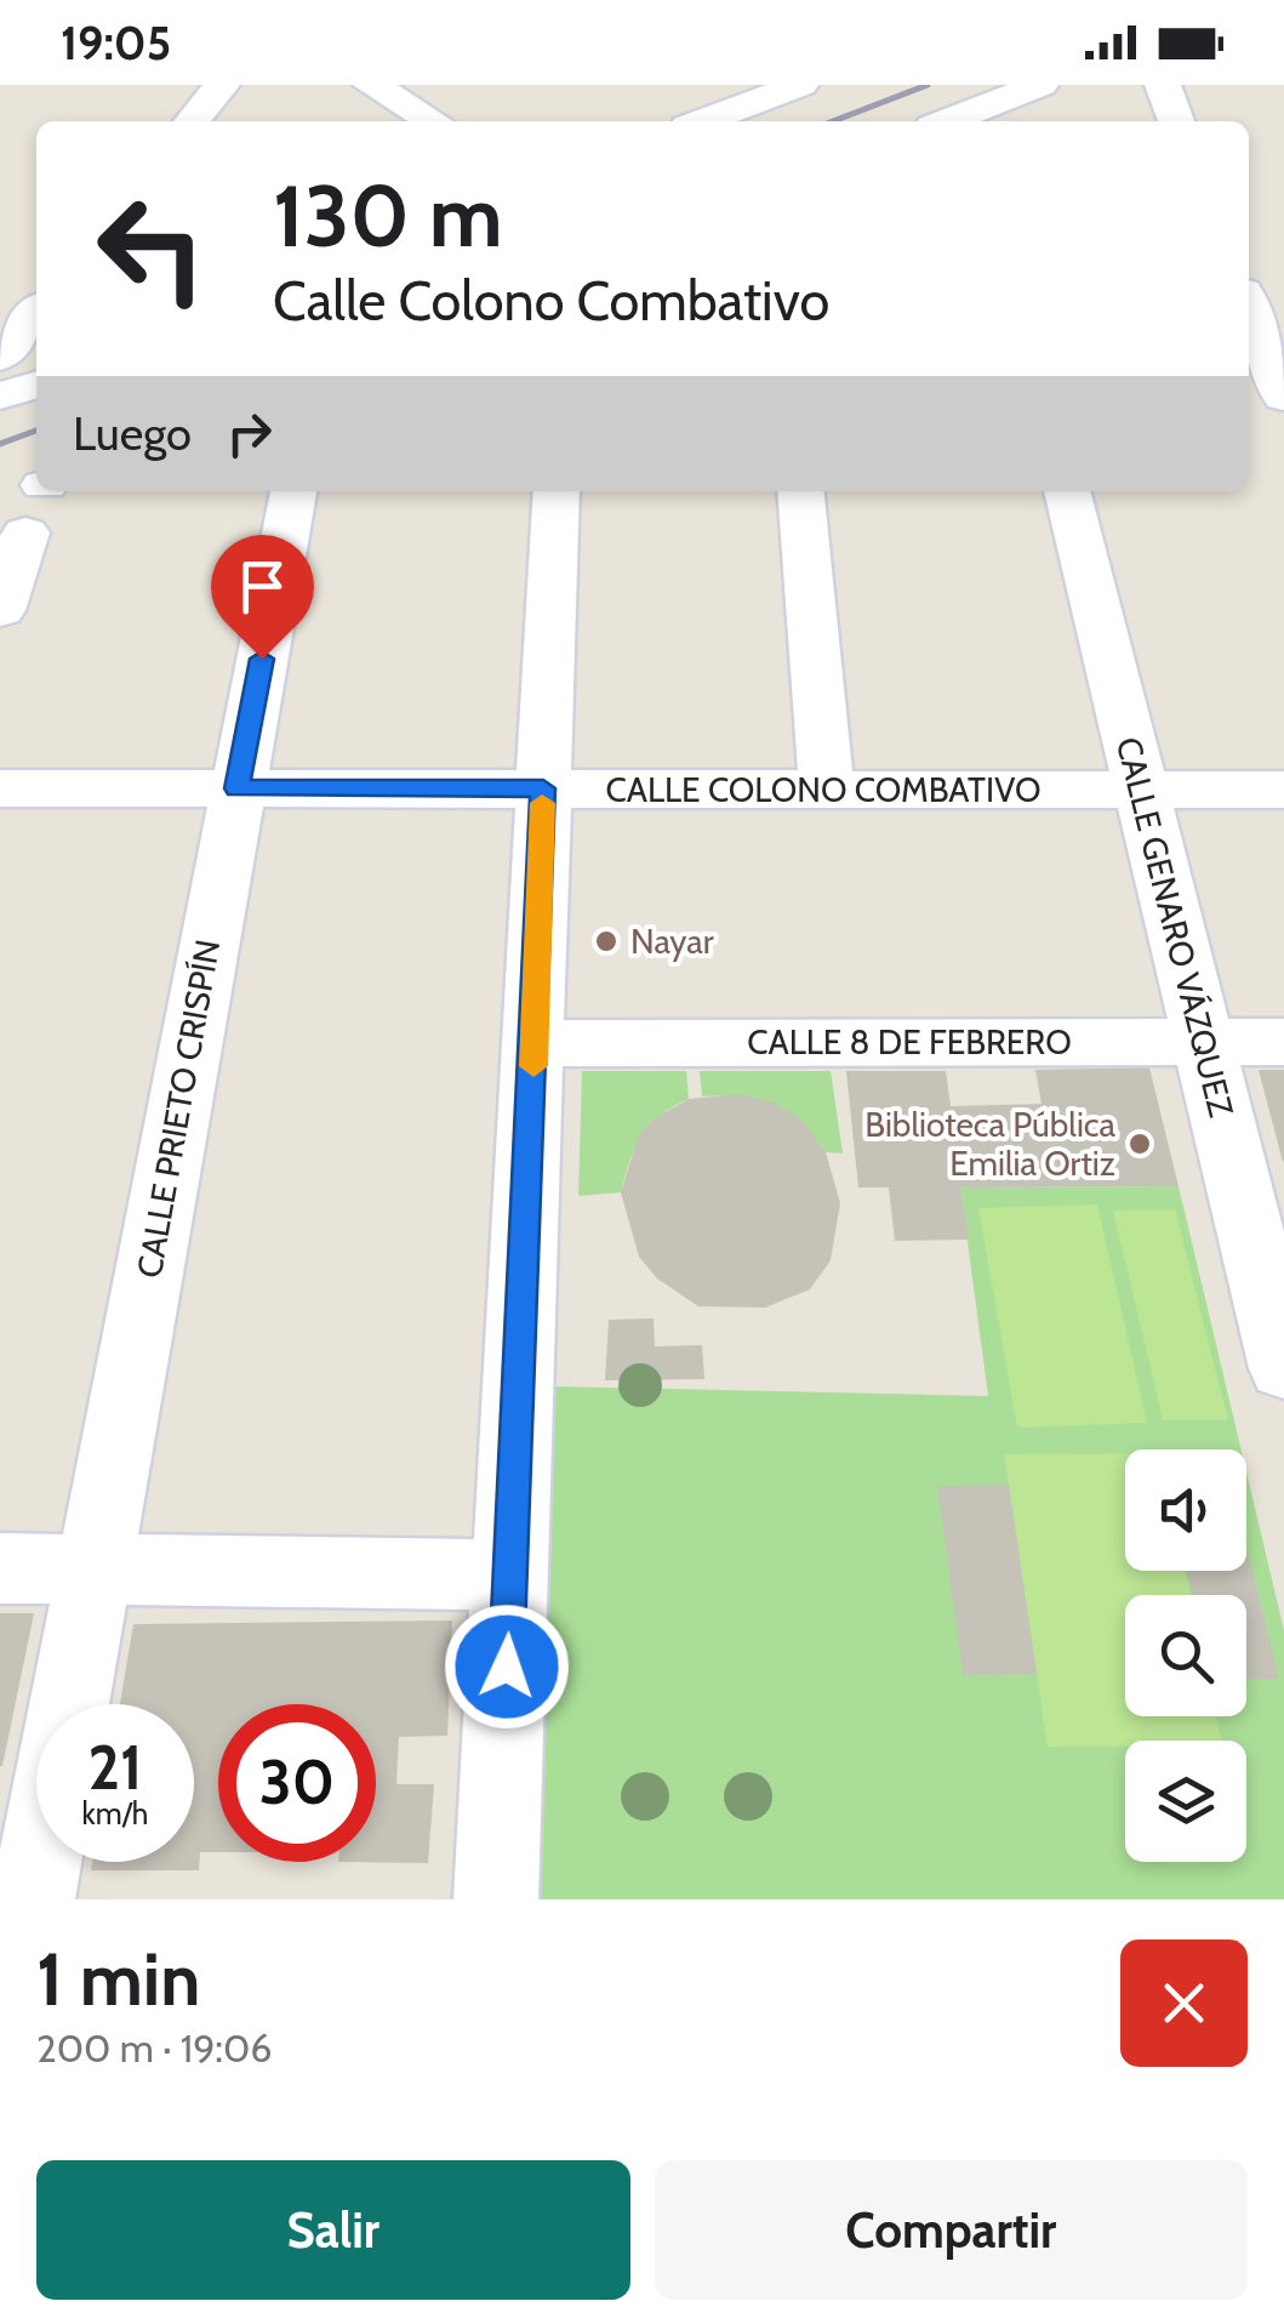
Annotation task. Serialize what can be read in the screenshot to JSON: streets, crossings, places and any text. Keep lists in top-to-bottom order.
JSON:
{
  "streets": {
    "street": [
      "CALLE COLONO COMBATIVO",
      "CALLE GENARO VÁZQUEZ",
      "CALLE 8 DE FEBRERO",
      "CALLE PRIETO CRISPÍN"
    ]
  },
  "crossings": [
    ["CALLE COLONO COMBATIVO", "CALLE GENARO VÁZQUEZ"],
    ["CALLE COLONO COMBATIVO", "CALLE PRIETO CRISPÍN"],
    ["CALLE GENARO VÁZQUEZ", "CALLE 8 DE FEBRERO"]
  ],
  "places": ["Nayar", "Biblioteca Pública Emilia Ortiz"],
  "page": {
    "status": "19:05",
    "turn": ["130 m", "Calle Colono Combativo"],
    "then": "Luego",
    "speed": "21 km/h",
    "limit": "30",
    "heading": ["1 min", "200 m · 19:06"],
    "buttons": ["Salir", "Compartir"]
  }
}
